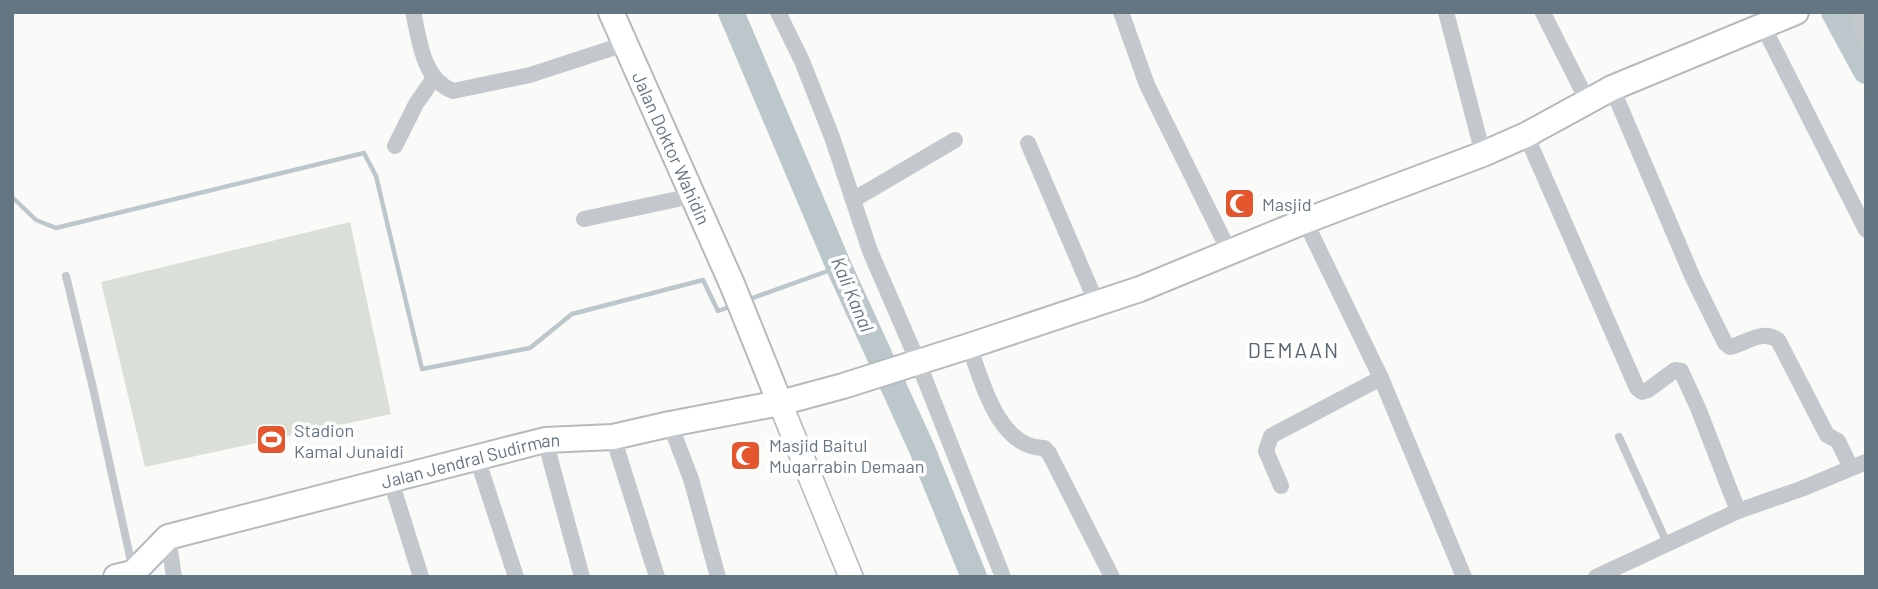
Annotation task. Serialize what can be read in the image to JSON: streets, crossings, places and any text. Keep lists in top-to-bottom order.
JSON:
{
  "streets": {
    "main road": ["Jalan Doktor Wahidin", "Jalan Jendral Sudirman"]
  },
  "crossings": [
    ["Jalan Doktor Wahidin", "Jalan Jendral Sudirman"]
  ],
  "districts": ["DEMAAN"],
  "water": ["Kali Kanal"],
  "places": {
    "mosque": ["Masjid", "Masjid Baitul Muqarrabin Demaan"],
    "sports": ["Stadion Kamal Junaidi"]
  }
}
